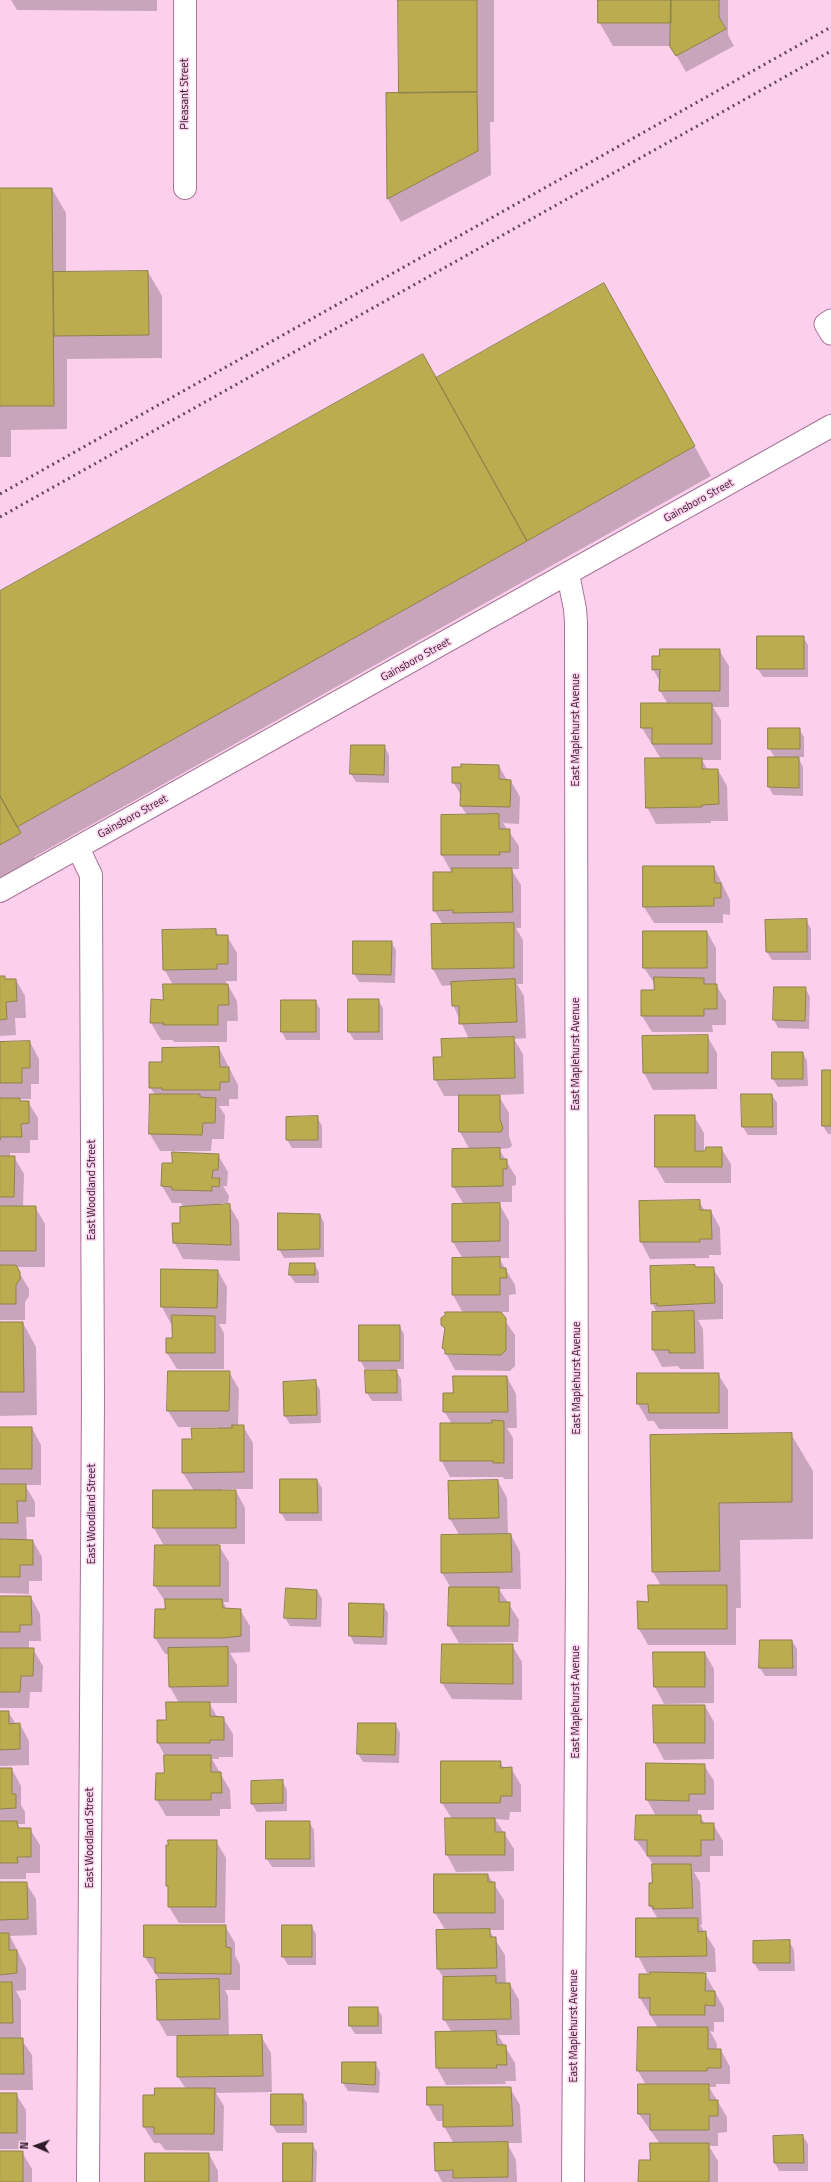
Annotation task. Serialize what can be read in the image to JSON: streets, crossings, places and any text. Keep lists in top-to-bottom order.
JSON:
{
  "streets": {
    "street": [
      "Pleasant Street",
      "Gainsboro Street",
      "East Maplehurst Avenue",
      "East Woodland Street"
    ]
  },
  "crossings": [
    ["Gainsboro Street", "East Maplehurst Avenue"],
    ["Gainsboro Street", "East Woodland Street"]
  ],
  "north": "left"
}
